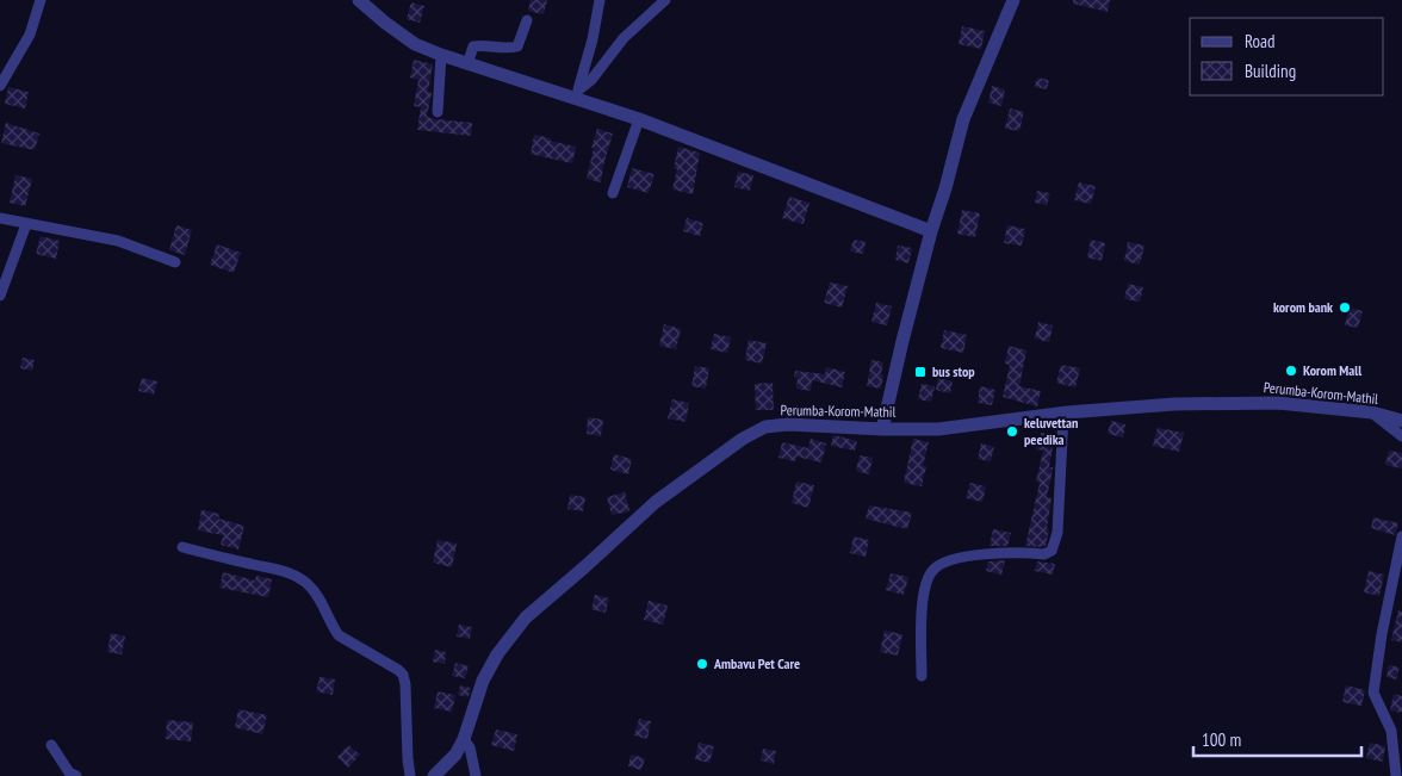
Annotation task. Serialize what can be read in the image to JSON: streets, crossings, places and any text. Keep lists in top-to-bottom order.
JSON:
{
  "streets": {
    "street": ["Perumba-Korom-Mathil"]
  },
  "places": {
    "other": [
      "korom bank",
      "Korom Mall",
      "keluvettan peedika",
      "Ambavu Pet Care"
    ],
    "transit": ["bus stop"]
  },
  "legend": ["Road", "Building"],
  "scale_bar": "100 m"
}
